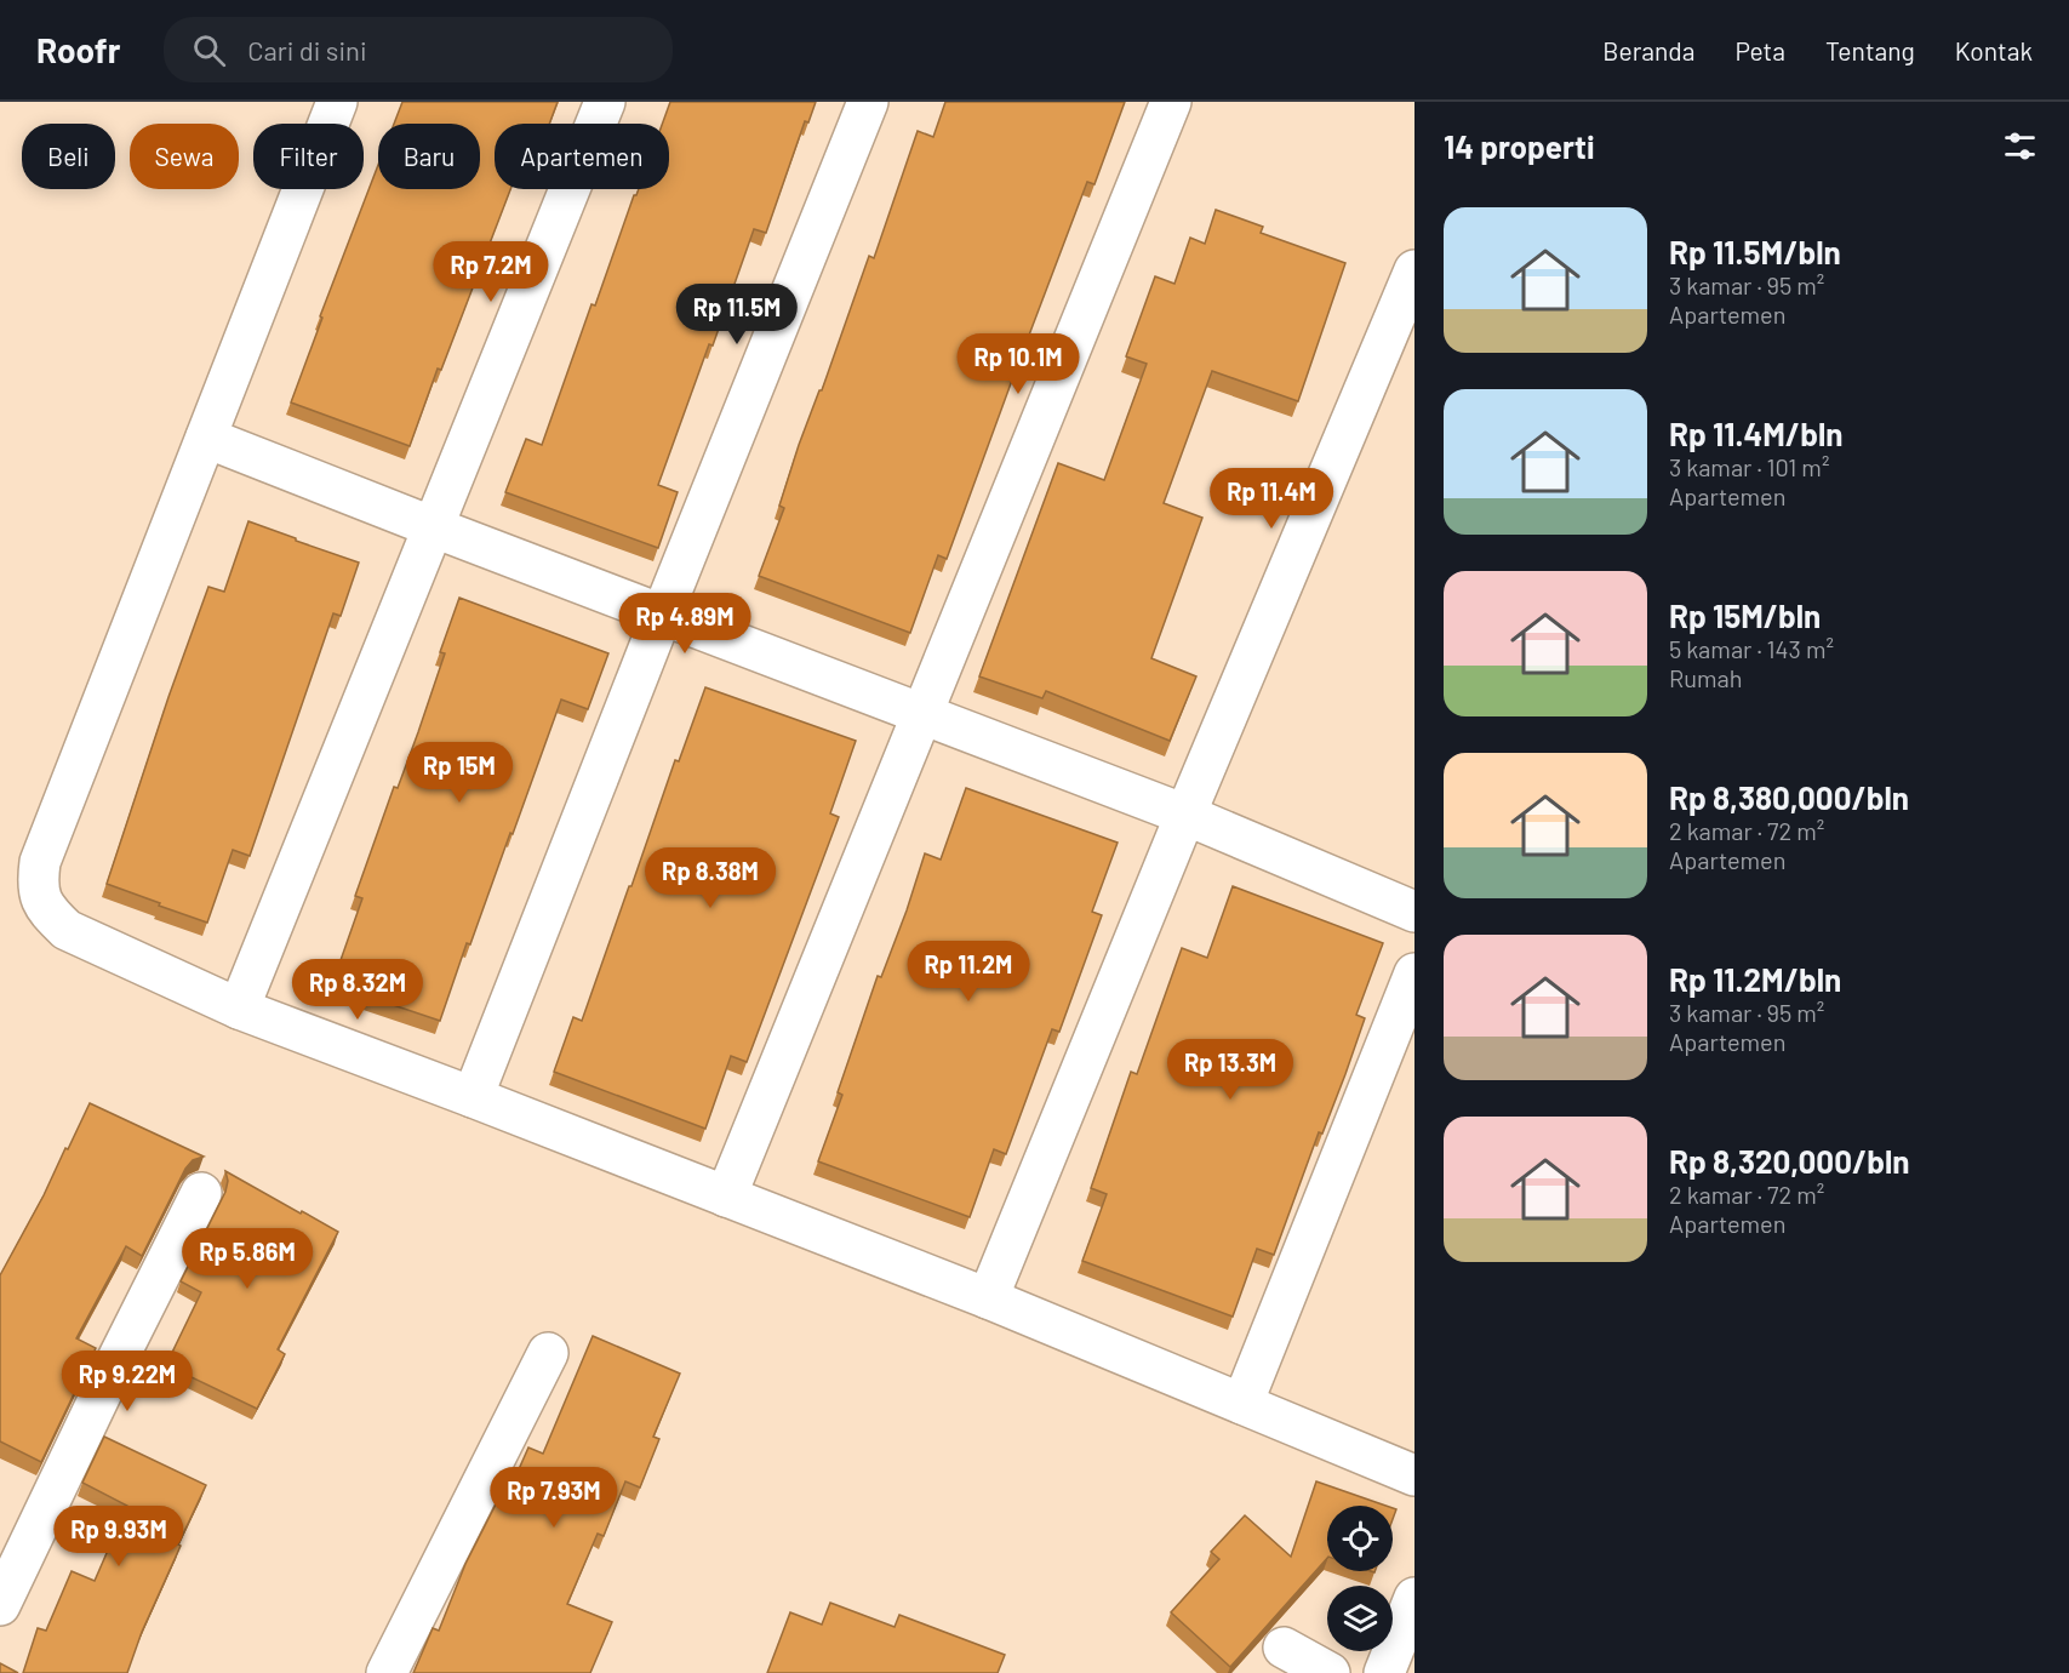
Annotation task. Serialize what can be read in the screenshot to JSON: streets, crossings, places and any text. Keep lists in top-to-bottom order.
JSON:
{
  "page": {
    "header": "Roofr",
    "search": "Cari di sini",
    "nav": [
      "Beranda",
      "Peta",
      "Tentang",
      "Kontak"
    ],
    "heading": "14 properti",
    "chip": [
      "Beli",
      "Sewa",
      "Filter",
      "Baru",
      "Apartemen"
    ],
    "list": [
      {
        "name": "Rp 11.5M/bln",
        "note": "3 kamar · 95 m² · Apartemen"
      },
      {
        "name": "Rp 11.4M/bln",
        "note": "3 kamar · 101 m² · Apartemen"
      },
      {
        "name": "Rp 15M/bln",
        "note": "5 kamar · 143 m² · Rumah"
      },
      {
        "name": "Rp 8,380,000/bln",
        "note": "2 kamar · 72 m² · Apartemen"
      },
      {
        "name": "Rp 11.2M/bln",
        "note": "3 kamar · 95 m² · Apartemen"
      },
      {
        "name": "Rp 8,320,000/bln",
        "note": "2 kamar · 72 m² · Apartemen"
      }
    ],
    "price": [
      "Rp 7.2M",
      "Rp 11.5M",
      "Rp 10.1M",
      "Rp 11.4M",
      "Rp 4.89M",
      "Rp 15M",
      "Rp 8.38M",
      "Rp 11.2M",
      "Rp 8.32M",
      "Rp 13.3M",
      "Rp 5.86M",
      "Rp 9.22M",
      "Rp 7.93M",
      "Rp 9.93M"
    ]
  }
}
